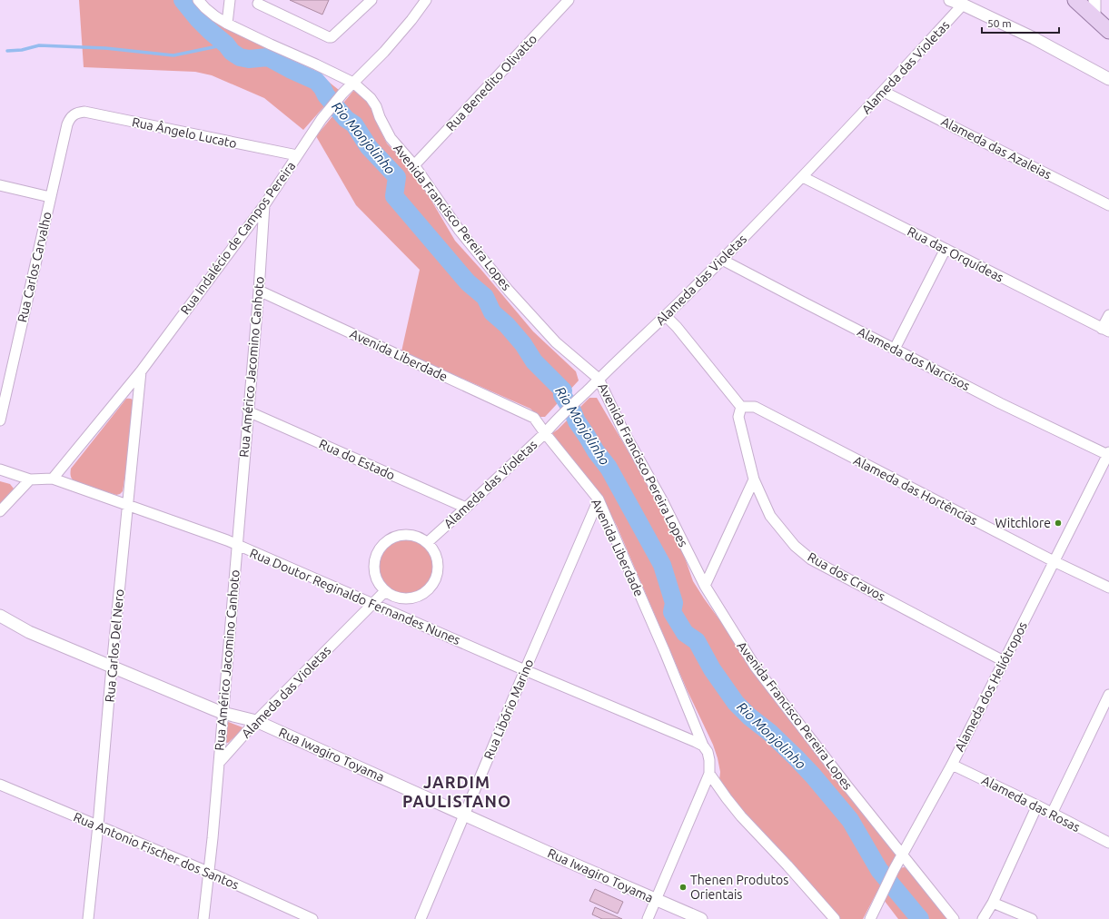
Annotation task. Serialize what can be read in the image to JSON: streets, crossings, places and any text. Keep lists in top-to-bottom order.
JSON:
{
  "streets": {
    "street": [
      "Alameda das Violetas",
      "Rua Benedito Olivatto",
      "Rua Ângelo Lucato",
      "Alameda das Azaleias",
      "Avenida Francisco Pereira Lopes",
      "Rua Indalécio de Campos Pereira",
      "Rua das Orquídeas",
      "Rua Carlos Carvalho",
      "Avenida Liberdade",
      "Alameda dos Narcisos",
      "Rua Américo Jacomino Canhoto",
      "Rua do Estado",
      "Alameda das Hortências",
      "Rua dos Cravos",
      "Rua Doutor Reginaldo Fernandes Nunes",
      "Rua Carlos Del Nero",
      "Alameda dos Heliótropos",
      "Rua Libório Marino",
      "Rua Iwagiro Toyama",
      "Alameda das Rosas",
      "Rua Antonio Fischer dos Santos"
    ]
  },
  "crossings": [
    ["Alameda das Violetas", "Alameda das Azaleias"],
    ["Alameda das Violetas", "Avenida Francisco Pereira Lopes"],
    ["Alameda das Violetas", "Rua das Orquídeas"],
    ["Alameda das Violetas", "Avenida Liberdade"],
    ["Alameda das Violetas", "Alameda dos Narcisos"],
    ["Alameda das Violetas", "Rua Américo Jacomino Canhoto"],
    ["Alameda das Violetas", "Rua do Estado"],
    ["Alameda das Violetas", "Rua Doutor Reginaldo Fernandes Nunes"],
    ["Alameda das Violetas", "Rua Iwagiro Toyama"],
    ["Rua Benedito Olivatto", "Avenida Francisco Pereira Lopes"],
    ["Rua Ângelo Lucato", "Rua Indalécio de Campos Pereira"],
    ["Rua Ângelo Lucato", "Rua Carlos Carvalho"],
    ["Avenida Francisco Pereira Lopes", "Rua Indalécio de Campos Pereira"],
    ["Avenida Francisco Pereira Lopes", "Alameda dos Heliótropos"],
    ["Rua Indalécio de Campos Pereira", "Rua Américo Jacomino Canhoto"],
    ["Rua Indalécio de Campos Pereira", "Rua Doutor Reginaldo Fernandes Nunes"],
    ["Rua Indalécio de Campos Pereira", "Rua Carlos Del Nero"],
    ["Avenida Liberdade", "Rua Américo Jacomino Canhoto"],
    ["Avenida Liberdade", "Rua Doutor Reginaldo Fernandes Nunes"],
    ["Avenida Liberdade", "Rua Libório Marino"],
    ["Alameda dos Narcisos", "Alameda dos Heliótropos"],
    ["Rua Américo Jacomino Canhoto", "Rua do Estado"],
    ["Rua Américo Jacomino Canhoto", "Rua Doutor Reginaldo Fernandes Nunes"],
    ["Rua Américo Jacomino Canhoto", "Rua Iwagiro Toyama"],
    ["Rua Américo Jacomino Canhoto", "Rua Antonio Fischer dos Santos"],
    ["Alameda das Hortências", "Rua dos Cravos"],
    ["Alameda das Hortências", "Alameda dos Heliótropos"],
    ["Rua dos Cravos", "Alameda dos Heliótropos"],
    ["Rua Doutor Reginaldo Fernandes Nunes", "Rua Carlos Del Nero"],
    ["Rua Doutor Reginaldo Fernandes Nunes", "Rua Libório Marino"],
    ["Rua Carlos Del Nero", "Rua Iwagiro Toyama"],
    ["Rua Carlos Del Nero", "Rua Antonio Fischer dos Santos"],
    ["Alameda dos Heliótropos", "Alameda das Rosas"],
    ["Rua Libório Marino", "Rua Iwagiro Toyama"]
  ],
  "districts": ["JARDIM PAULISTANO"],
  "water": ["Rio Monjolinho"],
  "places": ["Witchlore", "Thenen Produtos Orientais"],
  "scale_bar": "50 m"
}
